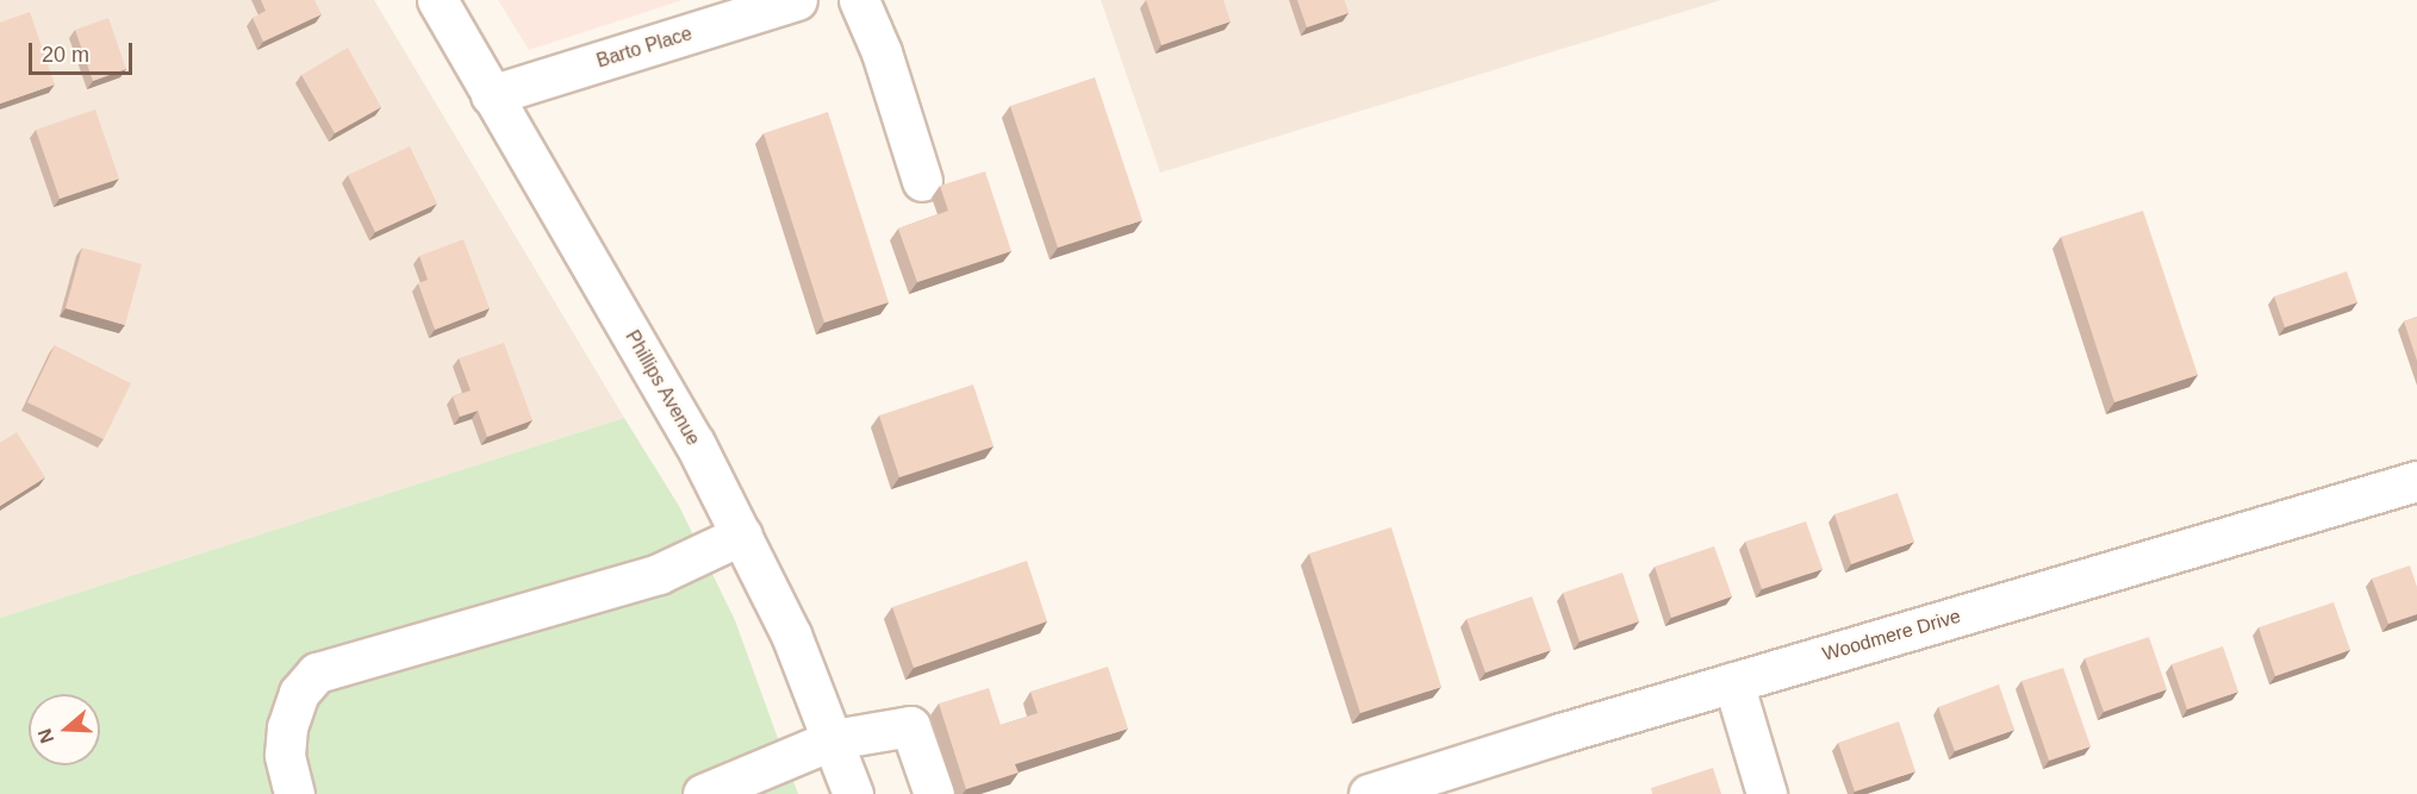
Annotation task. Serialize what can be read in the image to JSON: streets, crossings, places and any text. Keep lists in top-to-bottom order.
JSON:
{
  "streets": {
    "street": ["Barto Place", "Phillips Avenue", "Woodmere Drive"]
  },
  "crossings": [
    ["Barto Place", "Phillips Avenue"]
  ],
  "scale_bar": "20 m",
  "north": "left"
}
